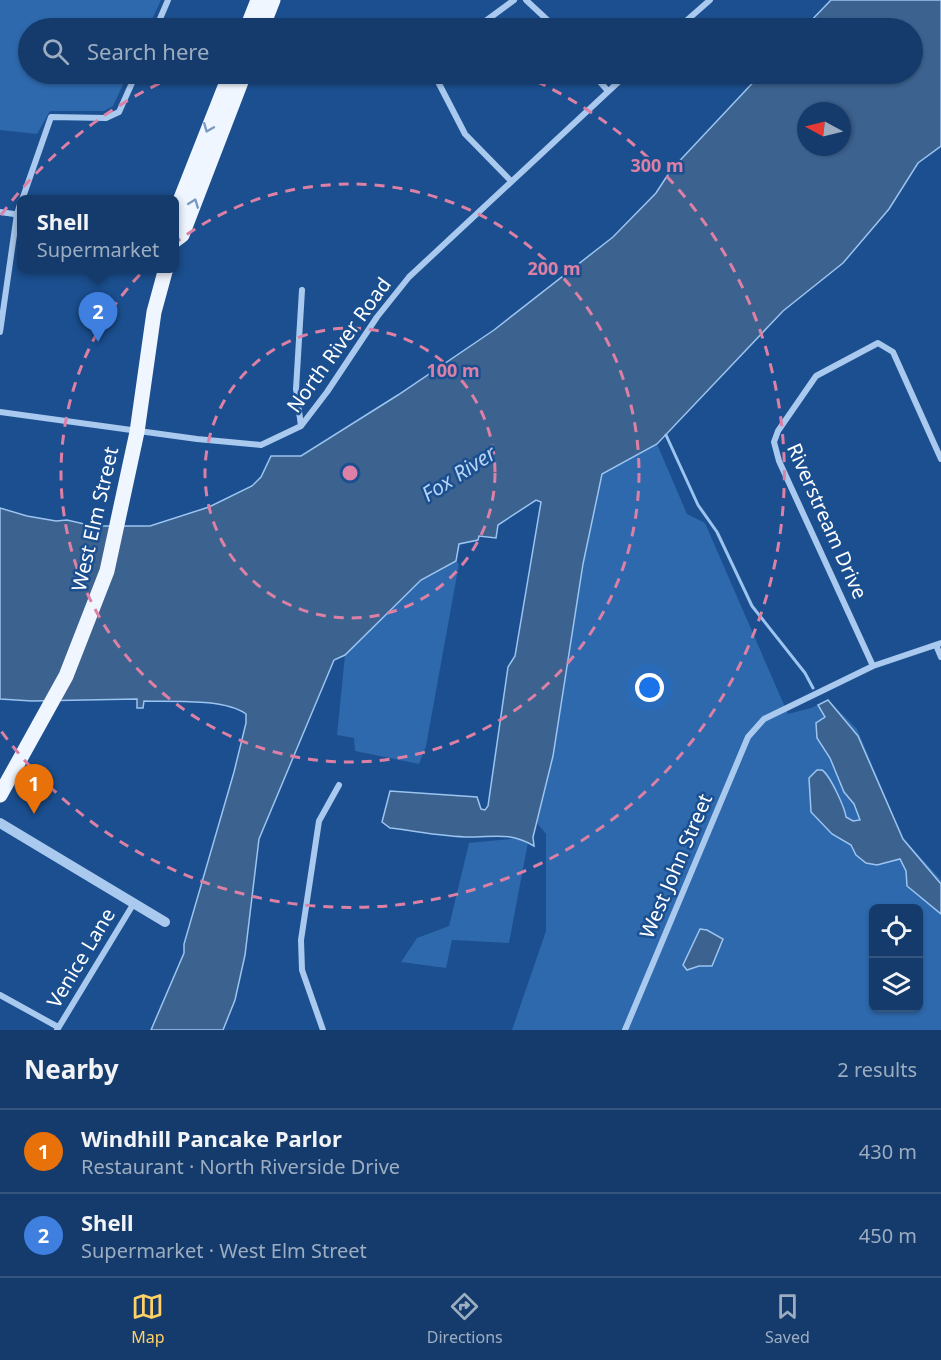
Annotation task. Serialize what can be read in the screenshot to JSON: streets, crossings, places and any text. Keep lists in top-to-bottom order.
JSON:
{
  "streets": {
    "main road": ["West Elm Street"],
    "street": [
      "North River Road",
      "Riverstream Drive",
      "West John Street",
      "Venice Lane"
    ]
  },
  "crossings": [
    ["North River Road", "West Elm Street"],
    ["Riverstream Drive", "West John Street"]
  ],
  "water": ["Fox River"],
  "north": "left",
  "page": {
    "search": "Search here",
    "popup": ["Shell", "Supermarket"],
    "pins": ["2", "1"],
    "heading": ["Nearby", "2 results"],
    "list": [
      {
        "mark": "1",
        "name": "Windhill Pancake Parlor",
        "note": "Restaurant · North Riverside Drive",
        "value": "430 m"
      },
      {
        "mark": "2",
        "name": "Shell",
        "note": "Supermarket · West Elm Street",
        "value": "450 m"
      }
    ],
    "nav": ["Map", "Directions", "Saved"]
  },
  "rings": ["300 m", "200 m", "100 m"]
}
